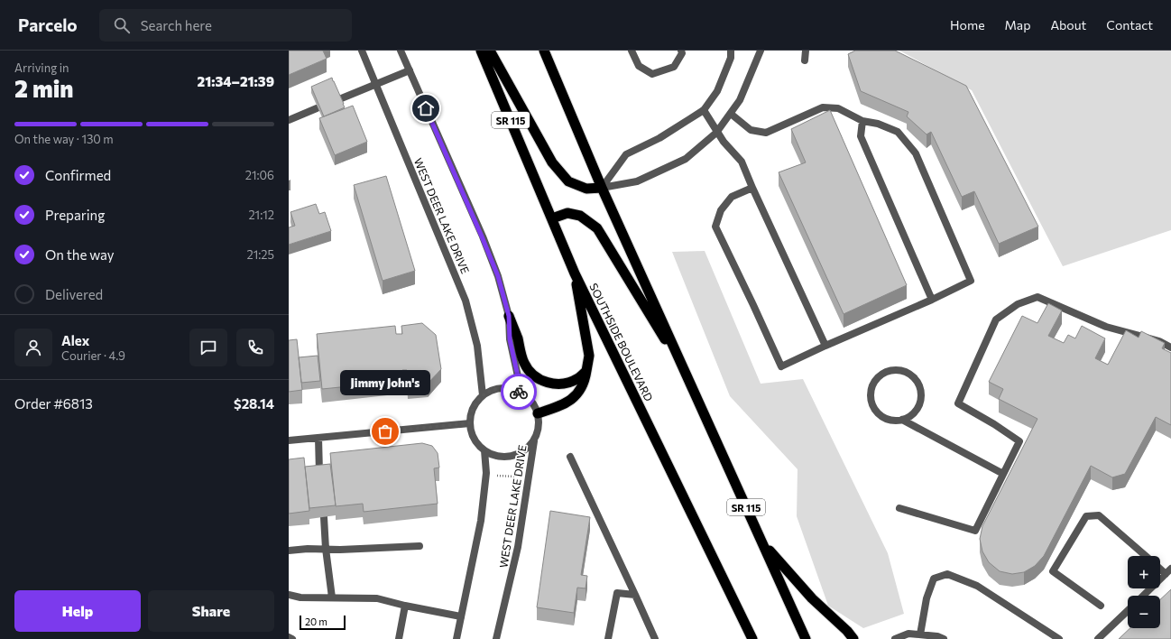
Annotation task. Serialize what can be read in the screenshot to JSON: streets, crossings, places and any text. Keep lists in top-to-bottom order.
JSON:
{
  "streets": {
    "highway": ["SR 115", "SOUTHSIDE BOULEVARD"],
    "street": ["WEST DEER LAKE DRIVE"]
  },
  "places": ["Jimmy John's"],
  "scale_bar": "20 m",
  "page": {
    "header": "Parcelo",
    "search": "Search here",
    "nav": [
      "Home",
      "Map",
      "About",
      "Contact"
    ],
    "heading": ["2 min", "Arriving in", "21:34–21:39"],
    "panel": [
      "Alex",
      "Courier · 4.9",
      "Order #6813",
      "$28.14"
    ],
    "bar": "On the way · 130 m",
    "list": [
      ["Confirmed", "21:06"],
      ["Preparing", "21:12"],
      ["On the way", "21:25"],
      "Delivered"
    ],
    "bubble": "Jimmy John's",
    "map_buttons": ["+", "−"],
    "buttons": ["Help", "Share"],
    "scale": "20 m"
  }
}
